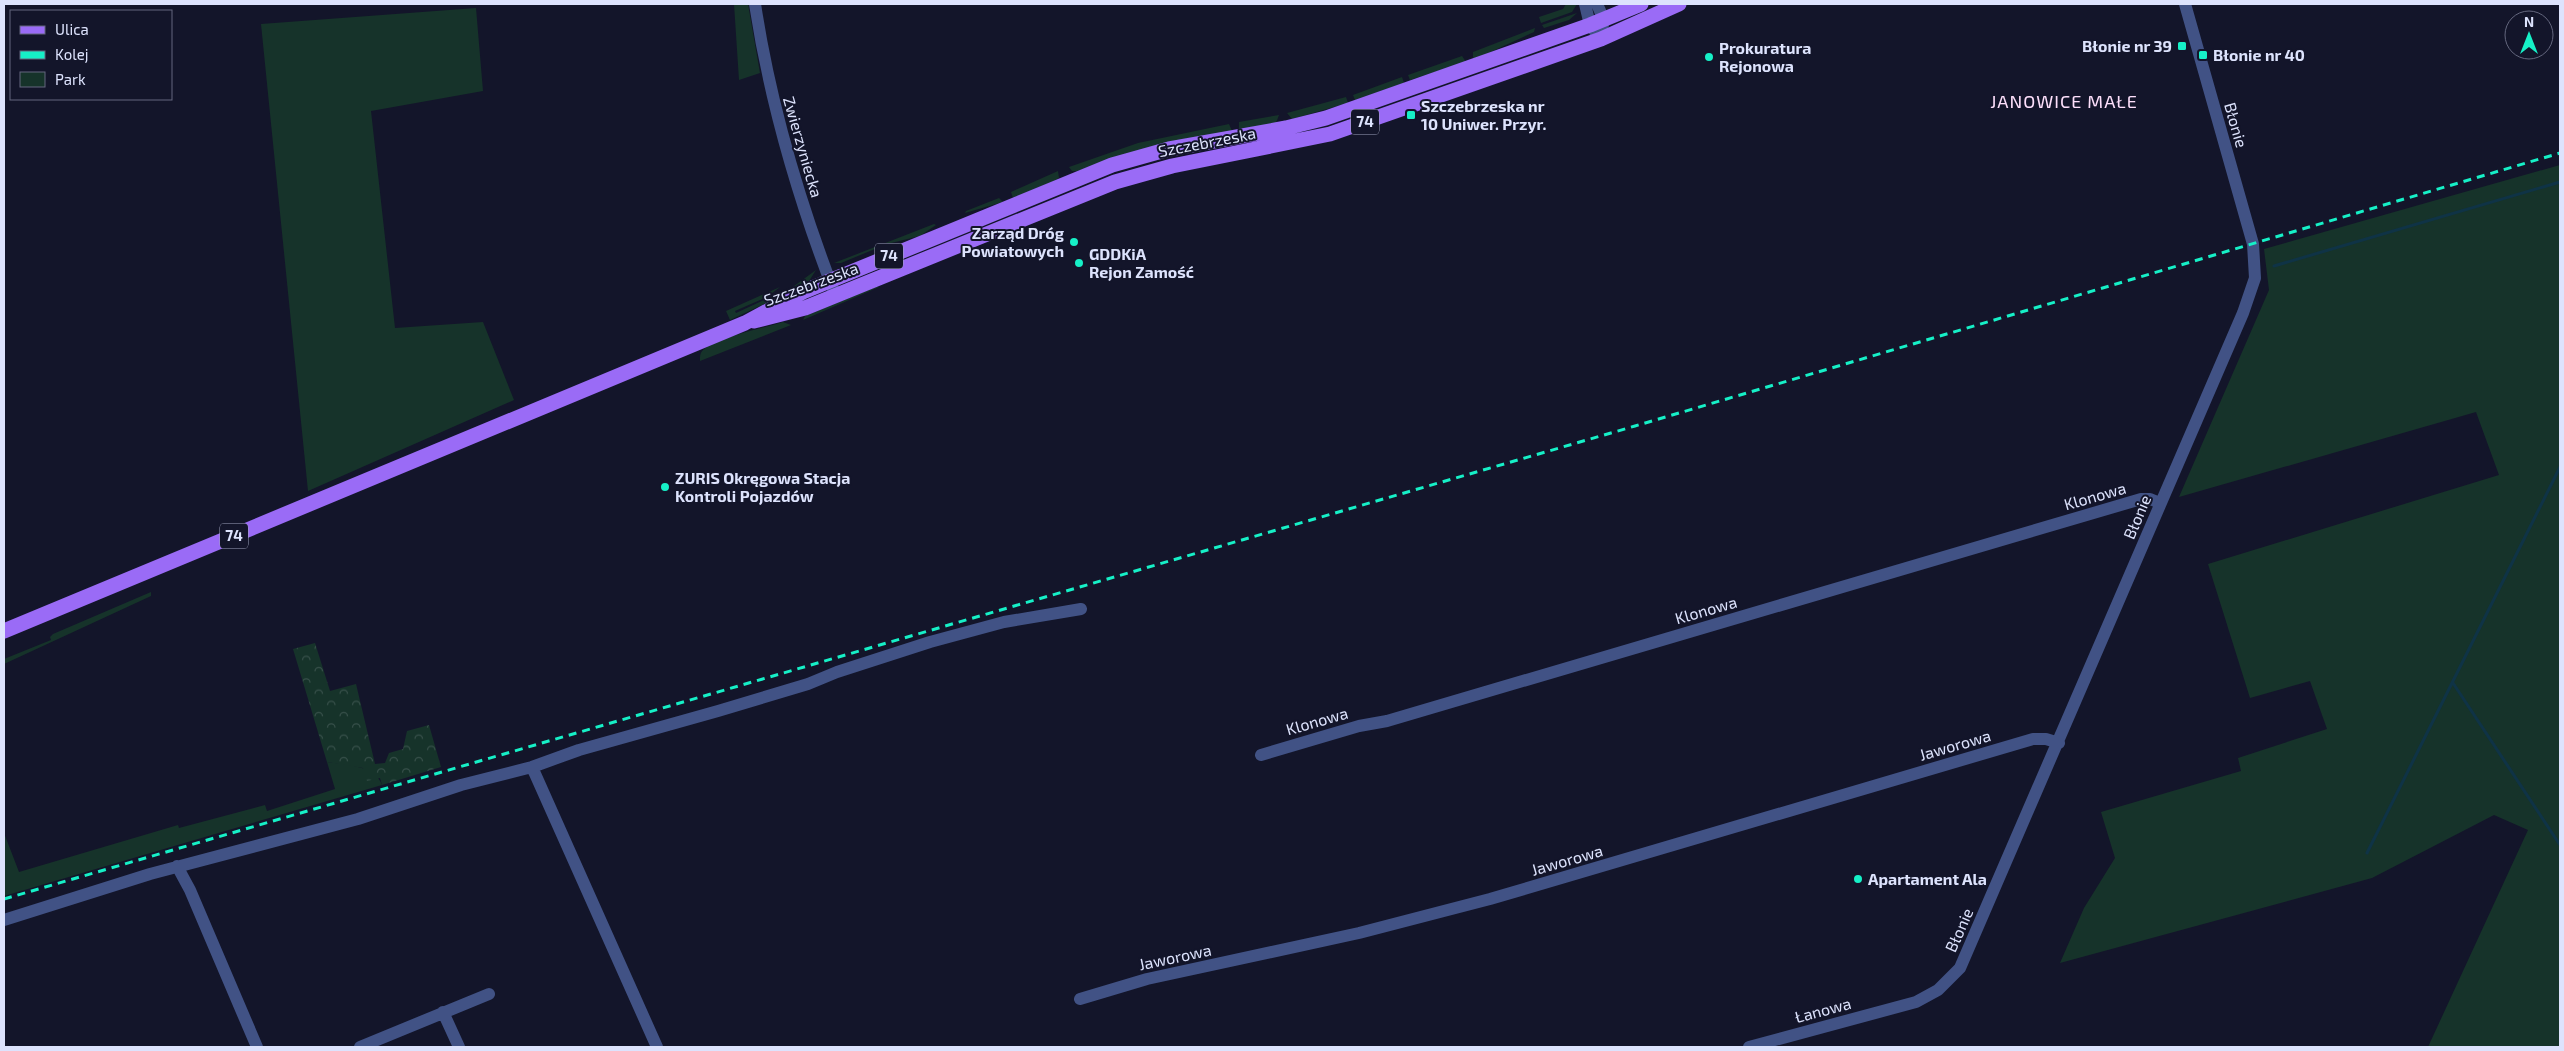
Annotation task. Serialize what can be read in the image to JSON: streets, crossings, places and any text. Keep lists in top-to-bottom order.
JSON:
{
  "streets": {
    "main road": ["74", "Szczebrzeska"],
    "street": [
      "Błonie",
      "Zwierzyniecka",
      "Klonowa",
      "Jaworowa",
      "Łanowa"
    ]
  },
  "crossings": [
    ["74", "Szczebrzeska"],
    ["Błonie", "Klonowa"],
    ["Błonie", "Jaworowa"],
    ["Błonie", "Łanowa"],
    ["Szczebrzeska", "Zwierzyniecka"]
  ],
  "districts": ["JANOWICE MAŁE"],
  "places": {
    "transit": ["Błonie nr 39", "Błonie nr 40", "Szczebrzeska nr 10 Uniwer. Przyr."],
    "other": [
      "Prokuratura Rejonowa",
      "Zarząd Dróg Powiatowych",
      "GDDKiA Rejon Zamość",
      "ZURIS Okręgowa Stacja Kontroli Pojazdów",
      "Apartament Ala"
    ]
  },
  "legend": ["Ulica", "Kolej", "Park"],
  "north": "top"
}
